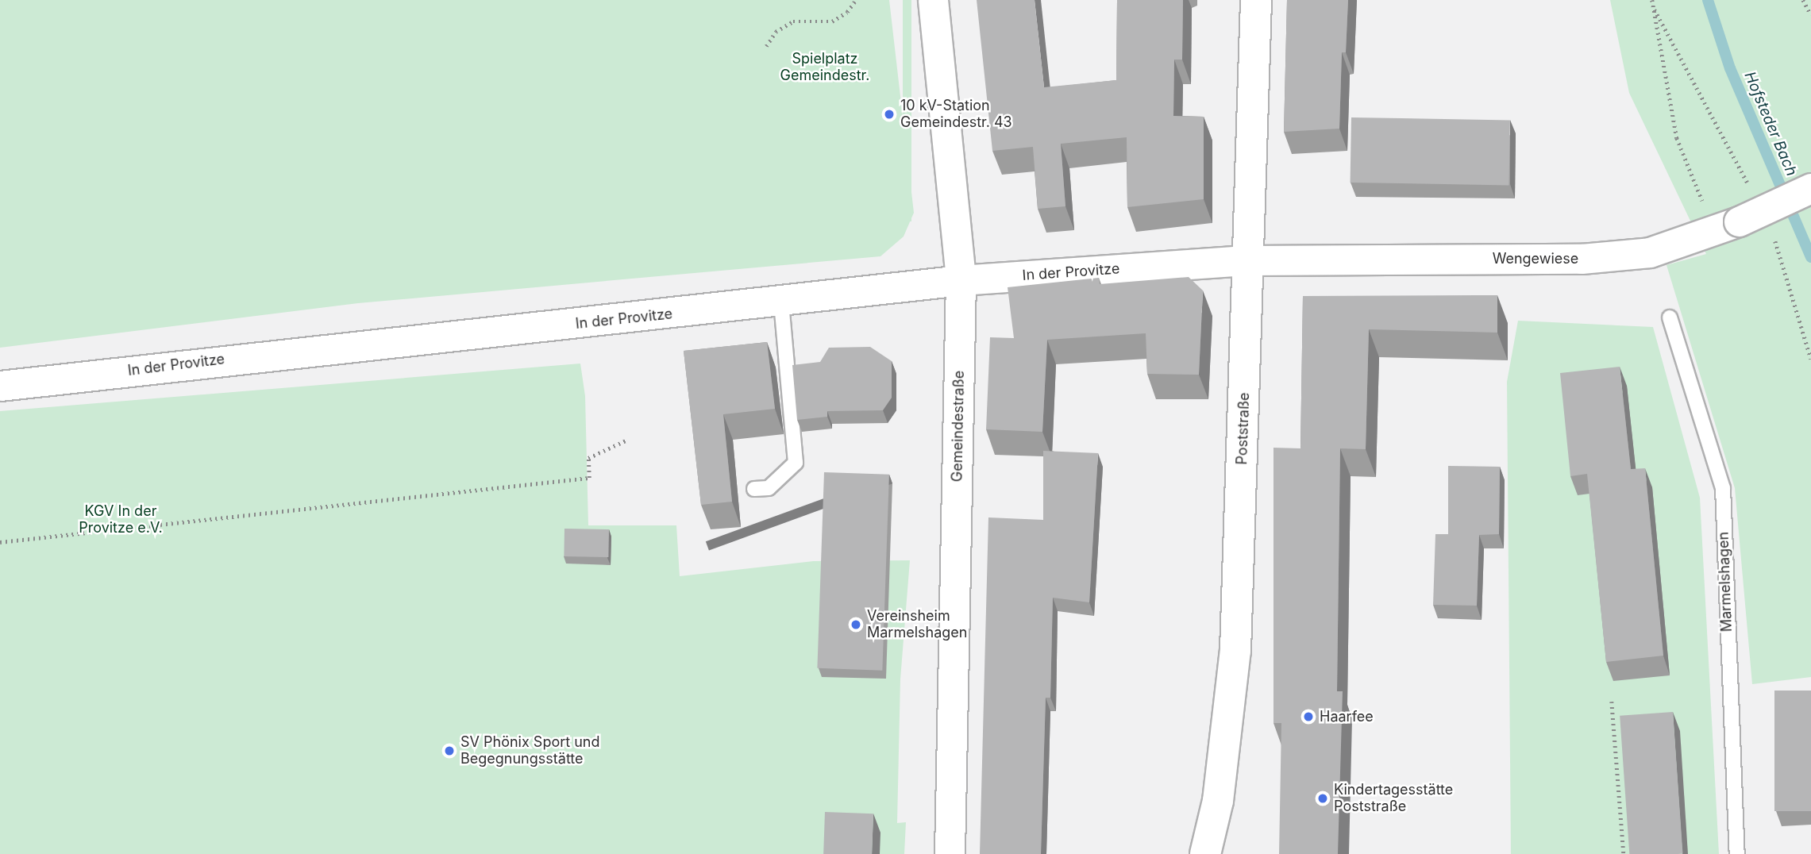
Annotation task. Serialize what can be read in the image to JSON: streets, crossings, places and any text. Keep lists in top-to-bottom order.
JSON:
{
  "streets": {
    "street": [
      "Wengewiese",
      "In der Provitze",
      "Gemeindestraße",
      "Poststraße"
    ],
    "lane": ["Marmelshagen"]
  },
  "crossings": [
    ["Wengewiese", "In der Provitze"],
    ["Wengewiese", "Poststraße"],
    ["In der Provitze", "Gemeindestraße"],
    ["In der Provitze", "Poststraße"]
  ],
  "water": ["Hofsteder Bach"],
  "parks": ["Spielplatz Gemeindestr.", "KGV In der Provitze e.V."],
  "places": [
    "10 kV-Station Gemeindestr. 43",
    "Vereinsheim Marmelshagen",
    "Haarfee",
    "SV Phönix Sport und Begegnungsstätte",
    "Kindertagesstätte Poststraße"
  ]
}
